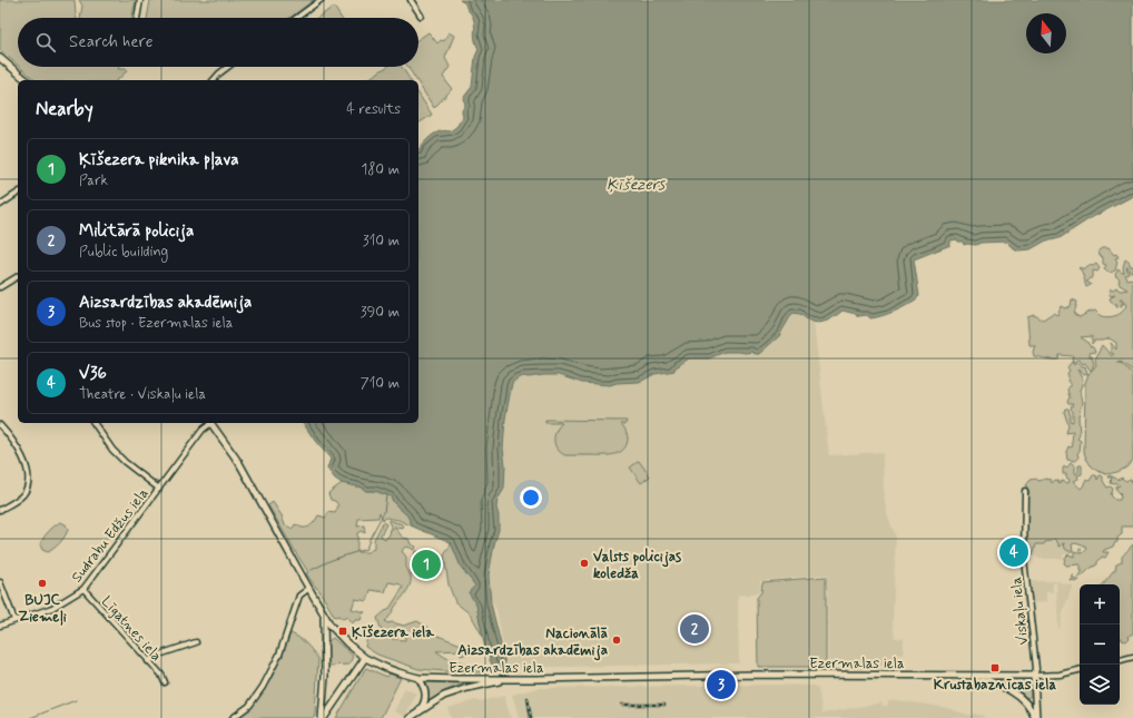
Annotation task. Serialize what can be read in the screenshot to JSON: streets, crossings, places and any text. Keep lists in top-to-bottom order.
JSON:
{
  "streets": {
    "street": [
      "Sudrabu Edžus iela",
      "Viskaļu iela",
      "Līgatnes iela",
      "Ezermalas iela"
    ]
  },
  "crossings": [
    ["Sudrabu Edžus iela", "Līgatnes iela"],
    ["Viskaļu iela", "Ezermalas iela"]
  ],
  "water": ["Ķīšezers"],
  "places": {
    "other": ["Valsts policijas koledža", "BUJC Ziemeļi", "Nacionālā Aizsardzības akadēmija"],
    "transit": ["Ķīšezera iela", "Krustabaznīcas iela"]
  },
  "north": "top",
  "page": {
    "search": "Search here",
    "heading": ["Nearby", "4 results"],
    "list": [
      {
        "mark": "1",
        "name": "Ķīšezera piknika pļava",
        "note": "Park",
        "value": "180 m"
      },
      {
        "mark": "2",
        "name": "Militārā policija",
        "note": "Public building",
        "value": "310 m"
      },
      {
        "mark": "3",
        "name": "Aizsardzības akadēmija",
        "note": "Bus stop · Ezermalas iela",
        "value": "390 m"
      },
      {
        "mark": "4",
        "name": "V36",
        "note": "Theatre · Viskaļu iela",
        "value": "710 m"
      }
    ],
    "pins": [
      "4",
      "1",
      "2",
      "3"
    ],
    "map_buttons": ["+", "−"]
  }
}
